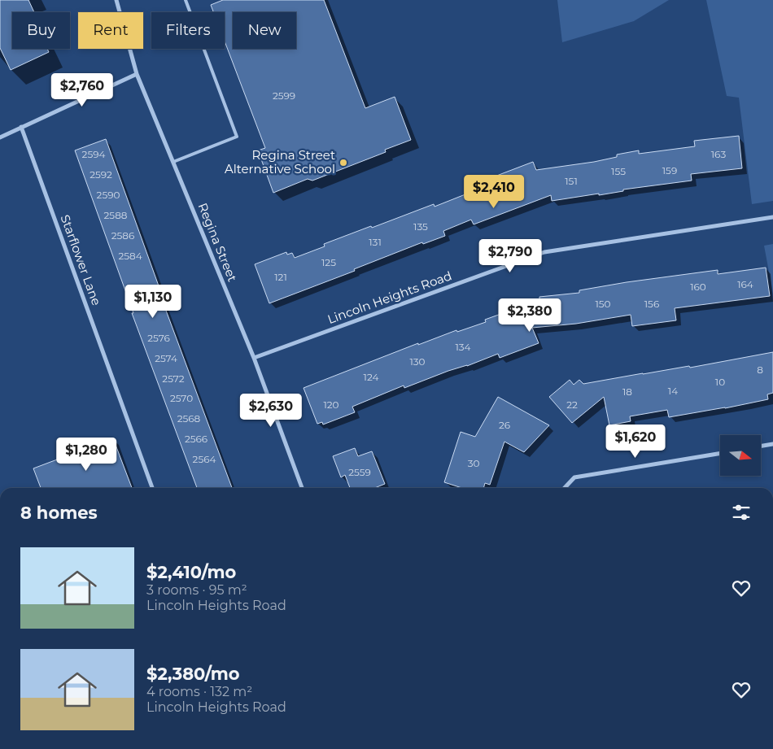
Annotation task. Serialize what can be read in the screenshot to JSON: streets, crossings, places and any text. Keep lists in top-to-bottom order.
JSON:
{
  "streets": {
    "street": ["Regina Street", "Starflower Lane", "Lincoln Heights Road"]
  },
  "crossings": [
    ["Regina Street", "Lincoln Heights Road"]
  ],
  "places": ["Regina Street Alternative School"],
  "house_numbers": [
    "2599",
    "2594",
    "163",
    "159",
    "155",
    "2592",
    "151",
    "2590",
    "2588",
    "135",
    "2586",
    "131",
    "2584",
    "125",
    "121",
    "164",
    "160",
    "150",
    "156",
    "2576",
    "134",
    "2574",
    "130",
    "8",
    "124",
    "2572",
    "10",
    "14",
    "18",
    "2570",
    "120",
    "22",
    "2568",
    "26",
    "2566",
    "2564",
    "30",
    "2559"
  ],
  "north": "right",
  "page": {
    "chip": [
      "Buy",
      "Rent",
      "Filters",
      "New"
    ],
    "price": [
      "$2,760",
      "$2,410",
      "$2,790",
      "$1,130",
      "$2,380",
      "$2,630",
      "$1,620",
      "$1,280"
    ],
    "heading": "8 homes",
    "list": [
      {
        "name": "$2,410/mo",
        "note": "3 rooms · 95 m² · Lincoln Heights Road"
      },
      {
        "name": "$2,380/mo",
        "note": "4 rooms · 132 m² · Lincoln Heights Road"
      }
    ]
  }
}
